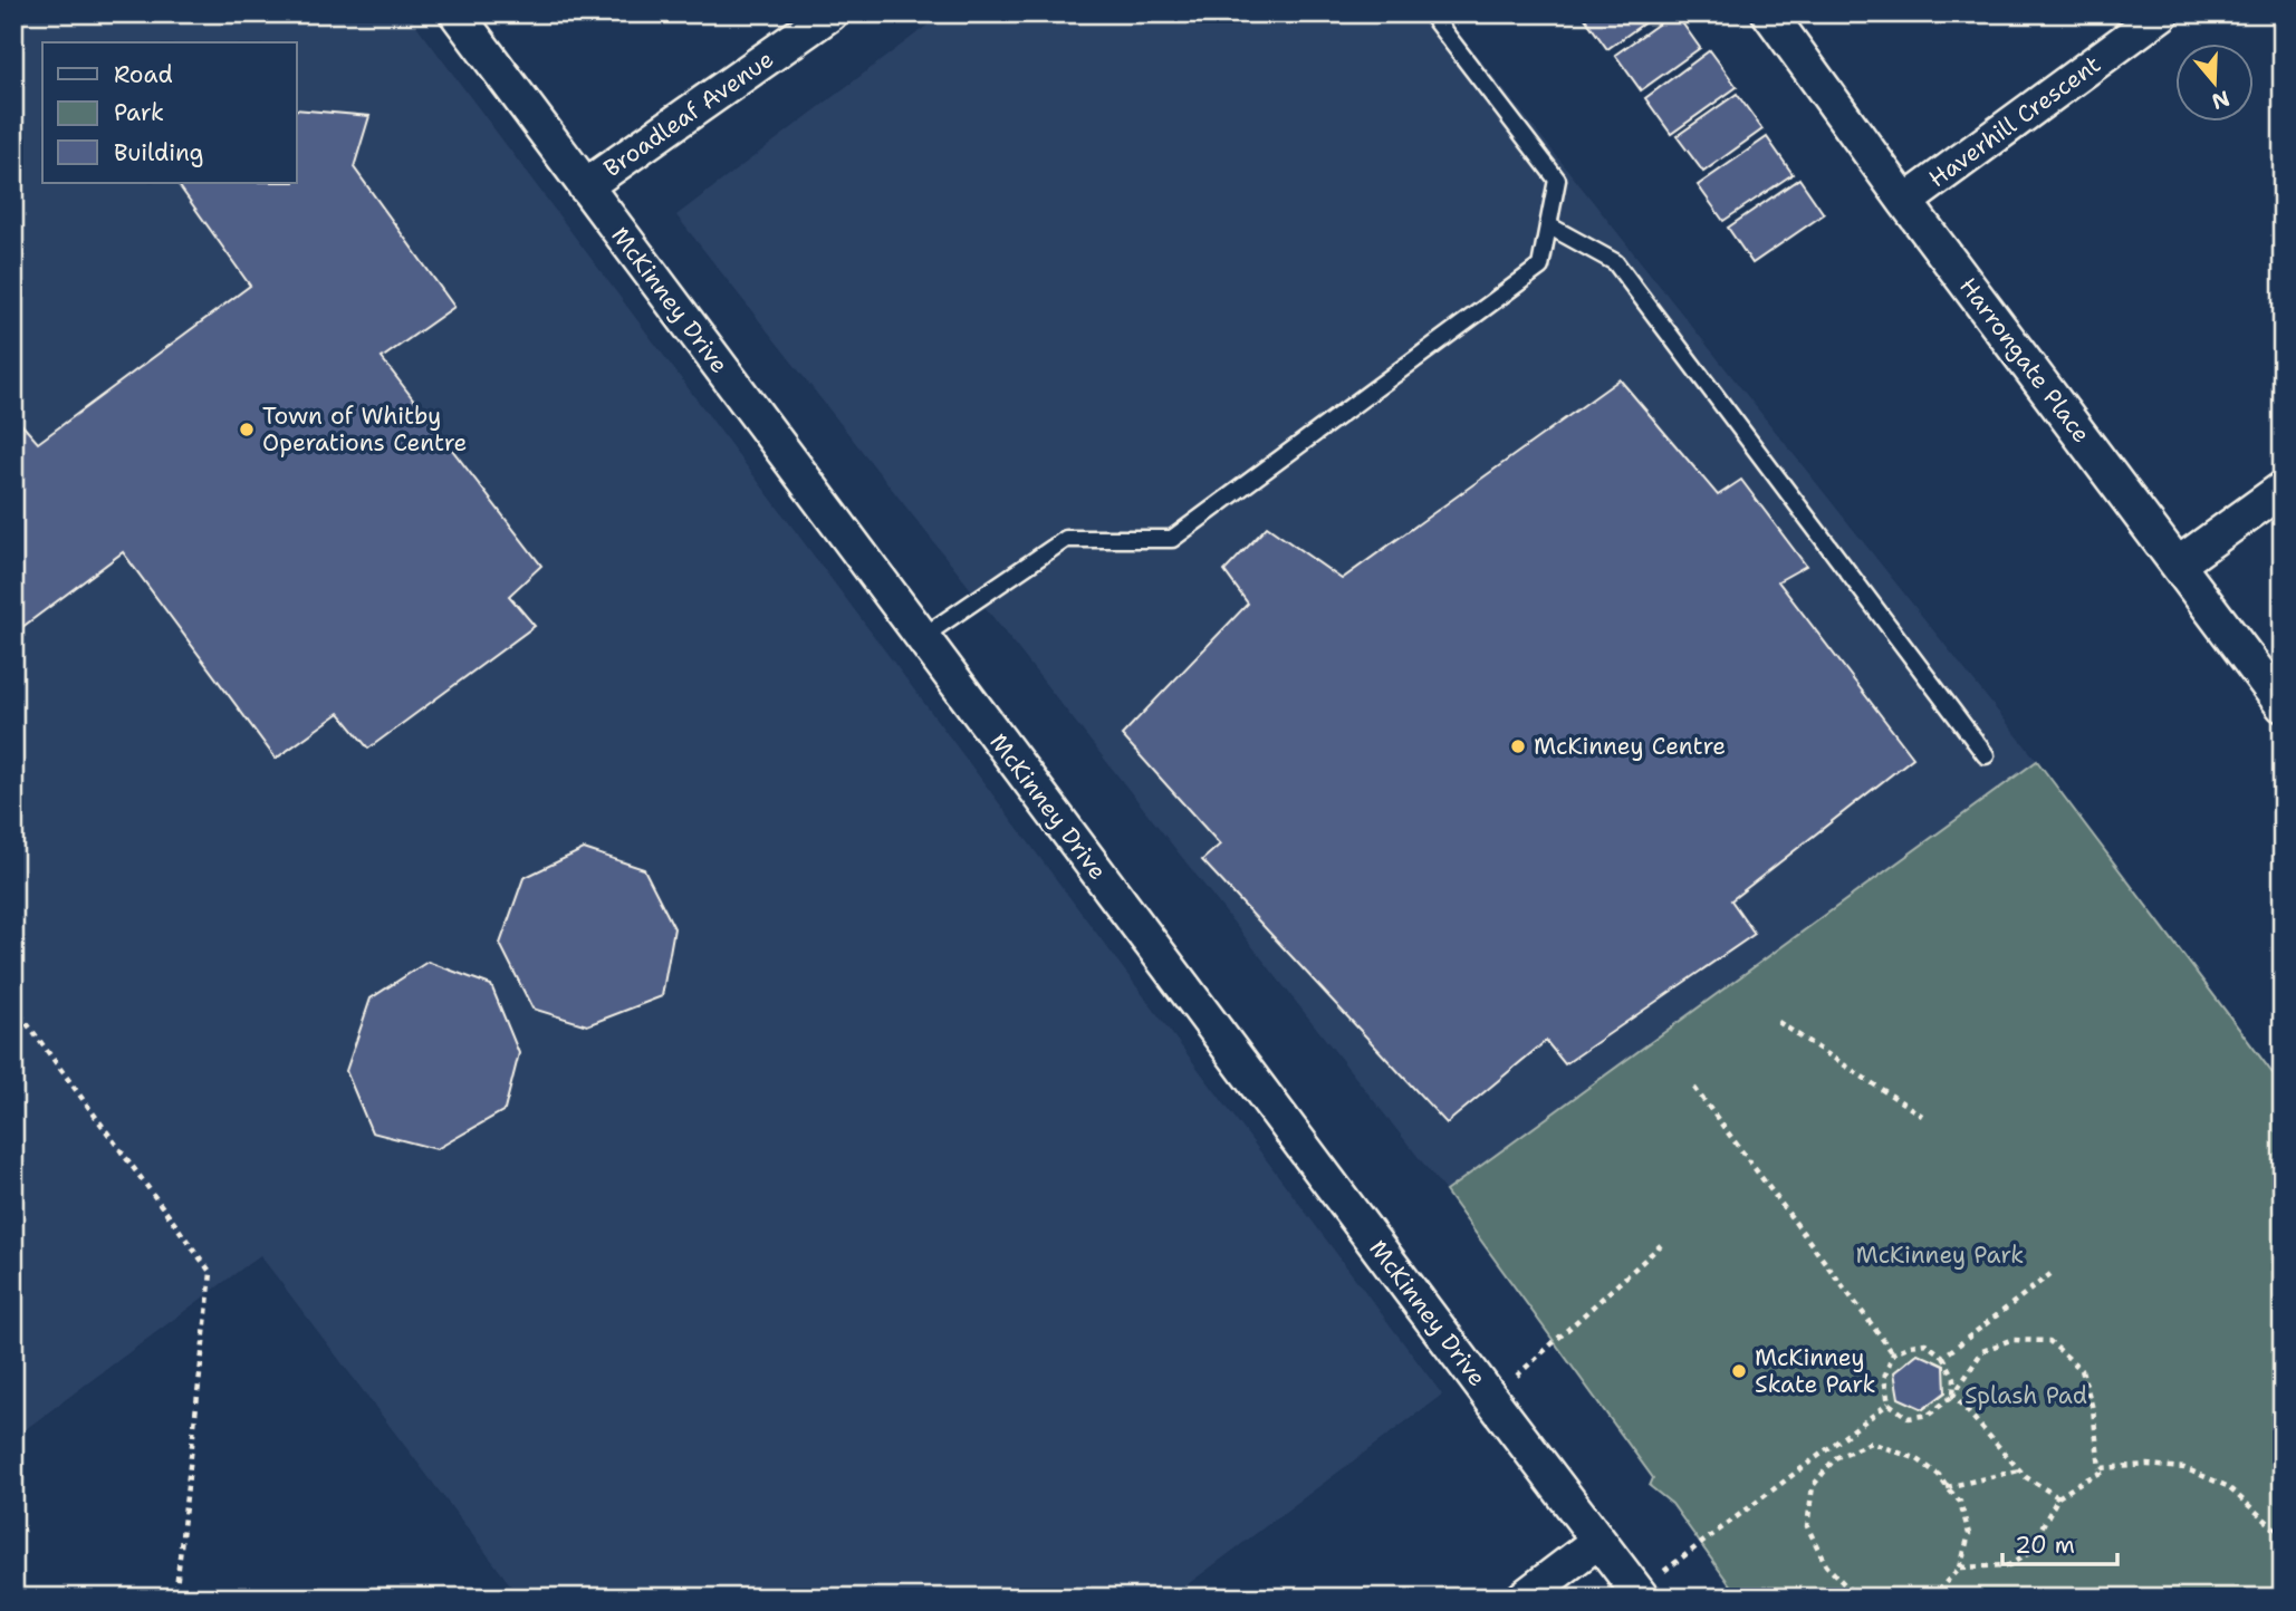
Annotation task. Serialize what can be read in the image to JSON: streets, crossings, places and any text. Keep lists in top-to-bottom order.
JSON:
{
  "streets": {
    "street": [
      "Broadleaf Avenue",
      "Haverhill Crescent",
      "McKinney Drive",
      "Harrongate Place"
    ]
  },
  "crossings": [
    ["Broadleaf Avenue", "McKinney Drive"],
    ["Haverhill Crescent", "Harrongate Place"]
  ],
  "parks": ["McKinney Park", "Splash Pad"],
  "places": ["Town of Whitby Operations Centre", "McKinney Centre", "McKinney Skate Park"],
  "legend": ["Road", "Park", "Building"],
  "scale_bar": "20 m",
  "north": "bottom"
}
